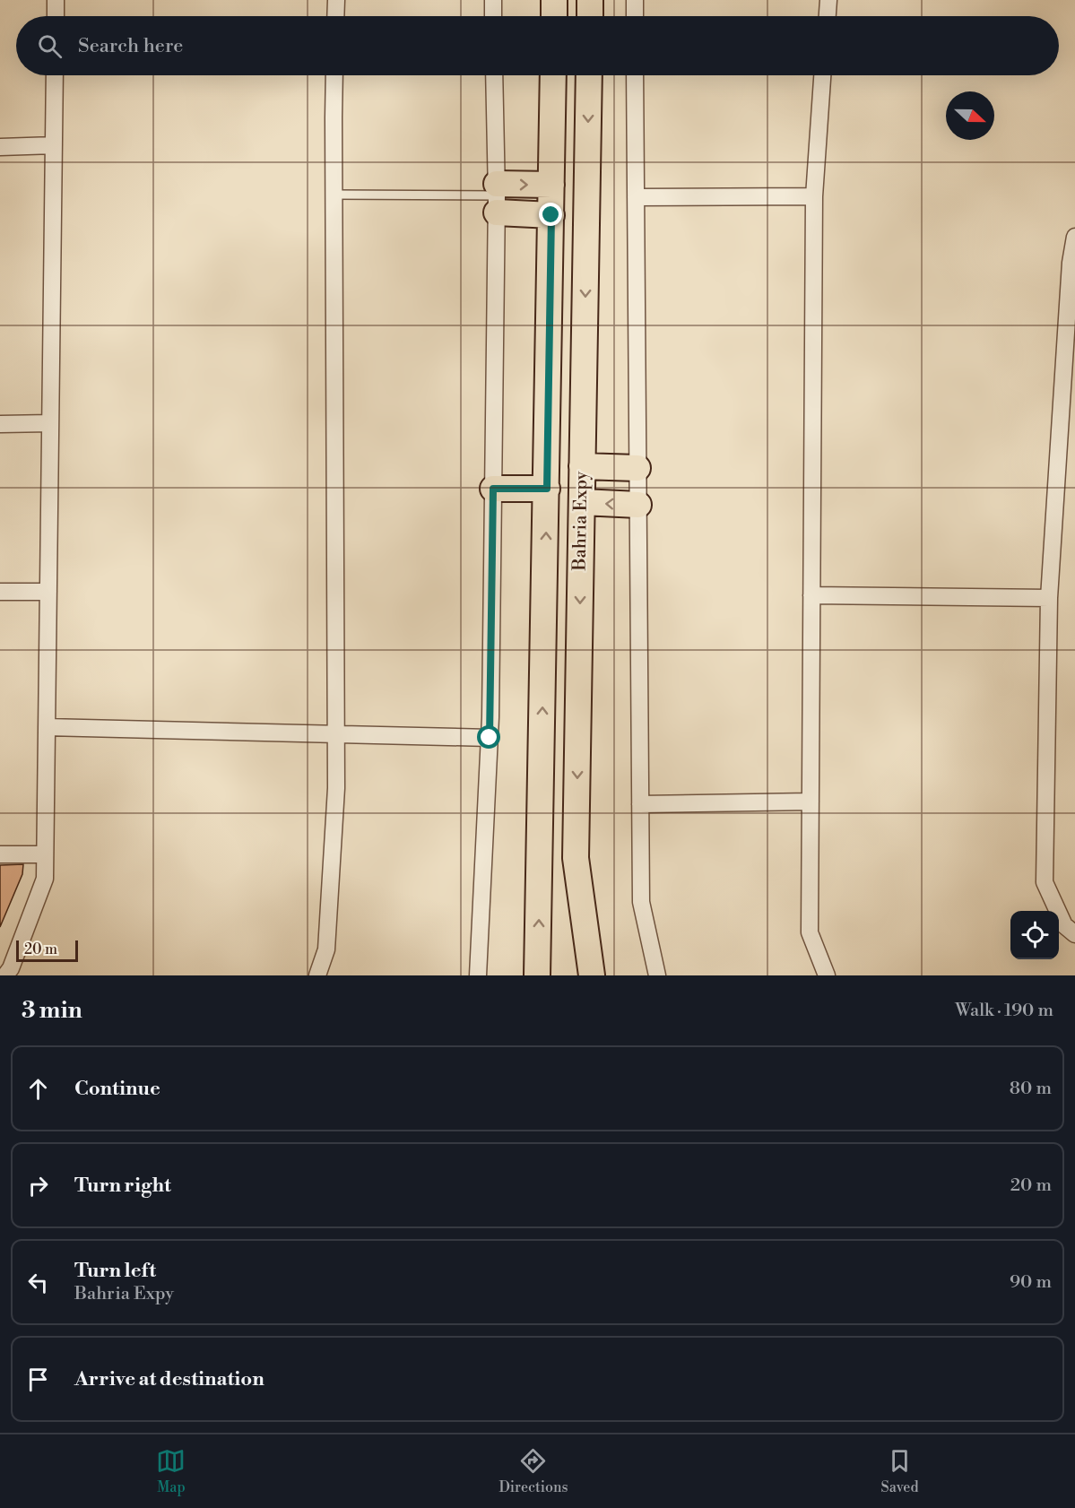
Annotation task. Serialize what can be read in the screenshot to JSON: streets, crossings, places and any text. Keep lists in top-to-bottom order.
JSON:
{
  "streets": {
    "main road": ["Bahria Expy"]
  },
  "scale_bar": "20 m",
  "north": "right",
  "page": {
    "search": "Search here",
    "scale": "20 m",
    "heading": ["3 min", "Walk · 190 m"],
    "list": [
      ["Continue", "80 m"],
      ["Turn right", "20 m"],
      ["Turn left", "Bahria Expy", "90 m"],
      "Arrive at destination"
    ],
    "nav": ["Map", "Directions", "Saved"]
  }
}
